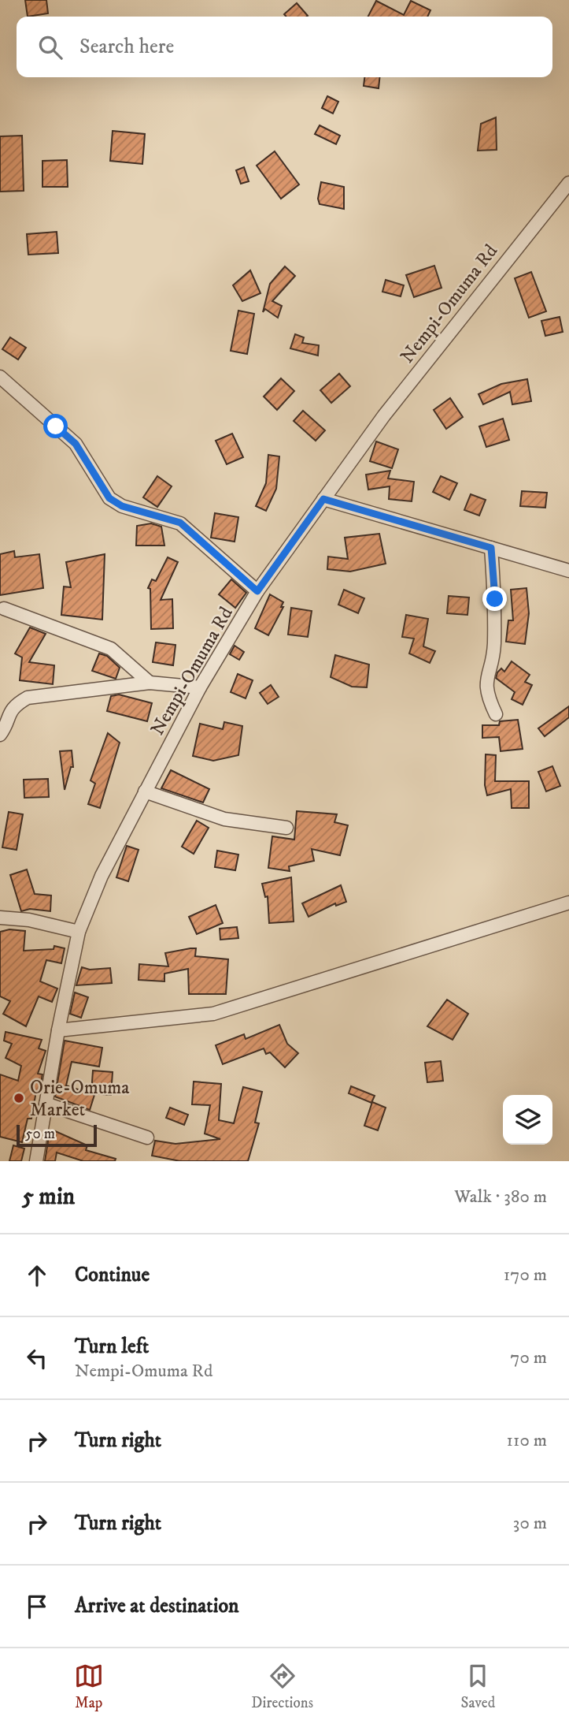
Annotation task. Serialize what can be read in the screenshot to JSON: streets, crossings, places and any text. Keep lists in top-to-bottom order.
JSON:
{
  "streets": {
    "street": ["Nempi-Omuma Rd"]
  },
  "places": ["Orie-Omuma Market"],
  "scale_bar": "50 m",
  "page": {
    "search": "Search here",
    "scale": "50 m",
    "heading": ["5 min", "Walk · 380 m"],
    "list": [
      ["Continue", "170 m"],
      ["Turn left", "Nempi-Omuma Rd", "70 m"],
      ["Turn right", "110 m"],
      ["Turn right", "30 m"],
      "Arrive at destination"
    ],
    "nav": ["Map", "Directions", "Saved"]
  }
}
